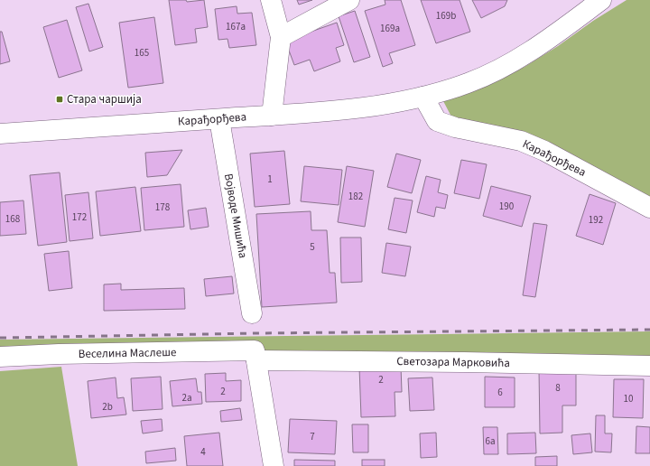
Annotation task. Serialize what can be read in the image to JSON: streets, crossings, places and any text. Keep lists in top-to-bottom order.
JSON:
{
  "streets": {
    "street": [
      "Карађорђева",
      "Војводе Мишића",
      "Веселина Маслеше",
      "Светозара Марковића"
    ]
  },
  "crossings": [
    ["Карађорђева", "Војводе Мишића"],
    ["Веселина Маслеше", "Светозара Марковића"]
  ],
  "places": {
    "transit": ["Стара чаршија"]
  },
  "house_numbers": [
    "169b",
    "167a",
    "169a",
    "165",
    "1",
    "182",
    "190",
    "178",
    "172",
    "168",
    "192",
    "5",
    "2",
    "8",
    "2",
    "6",
    "2a",
    "10",
    "2b",
    "7",
    "6a",
    "4"
  ]
}
